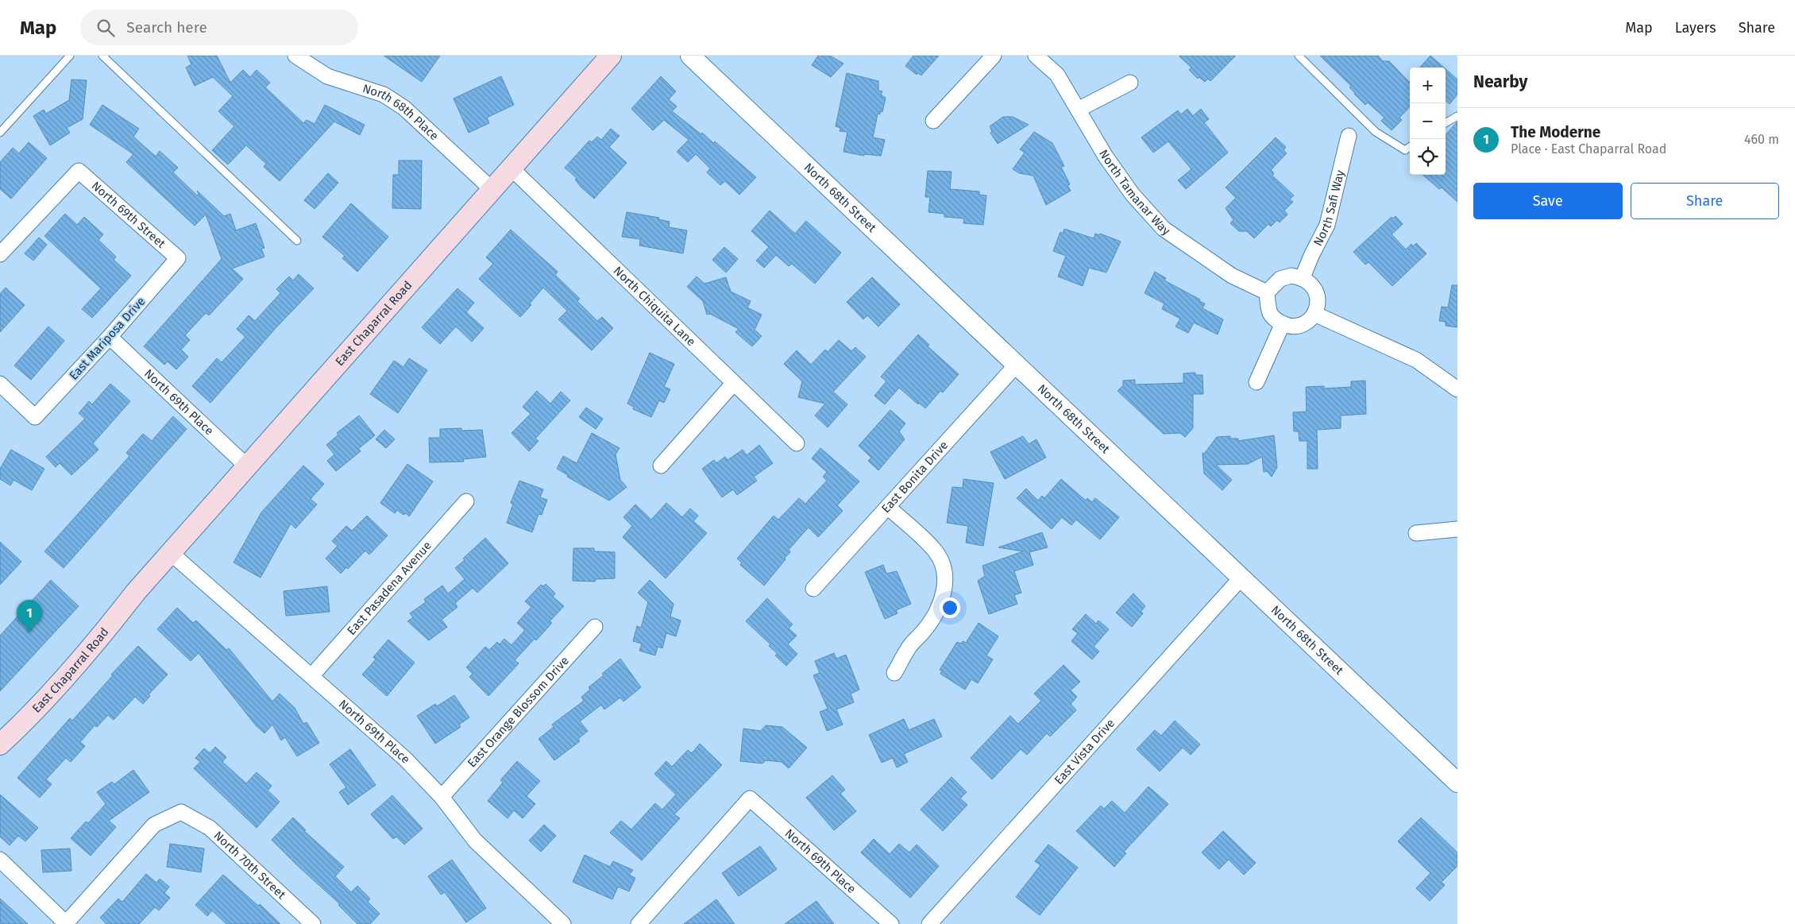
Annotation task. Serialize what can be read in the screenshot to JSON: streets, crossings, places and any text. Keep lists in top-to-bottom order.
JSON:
{
  "streets": {
    "main road": ["East Chaparral Road"],
    "street": [
      "North 68th Place",
      "North Tamanar Way",
      "North 68th Street",
      "North Safi Way",
      "North 69th Street",
      "North Chiquita Lane",
      "East Mariposa Drive",
      "North 69th Place",
      "East Bonita Drive",
      "East Pasadena Avenue",
      "East Orange Blossom Drive",
      "East Vista Drive",
      "North 70th Street"
    ]
  },
  "crossings": [
    ["North 68th Place", "East Chaparral Road"],
    ["North Tamanar Way", "North Safi Way"],
    ["North 68th Street", "East Bonita Drive"],
    ["North 68th Street", "East Vista Drive"],
    ["North 69th Street", "East Mariposa Drive"],
    ["North Chiquita Lane", "East Chaparral Road"],
    ["East Chaparral Road", "North 69th Place"],
    ["East Mariposa Drive", "North 69th Place"],
    ["North 69th Place", "East Pasadena Avenue"],
    ["North 69th Place", "East Orange Blossom Drive"]
  ],
  "page": {
    "header": "Map",
    "search": "Search here",
    "nav": ["Map", "Layers", "Share"],
    "heading": "Nearby",
    "map_buttons": ["+", "−"],
    "list": [
      {
        "mark": "1",
        "name": "The Moderne",
        "note": "Place · East Chaparral Road",
        "value": "460 m"
      }
    ],
    "buttons": ["Save", "Share"],
    "pins": "1"
  }
}
